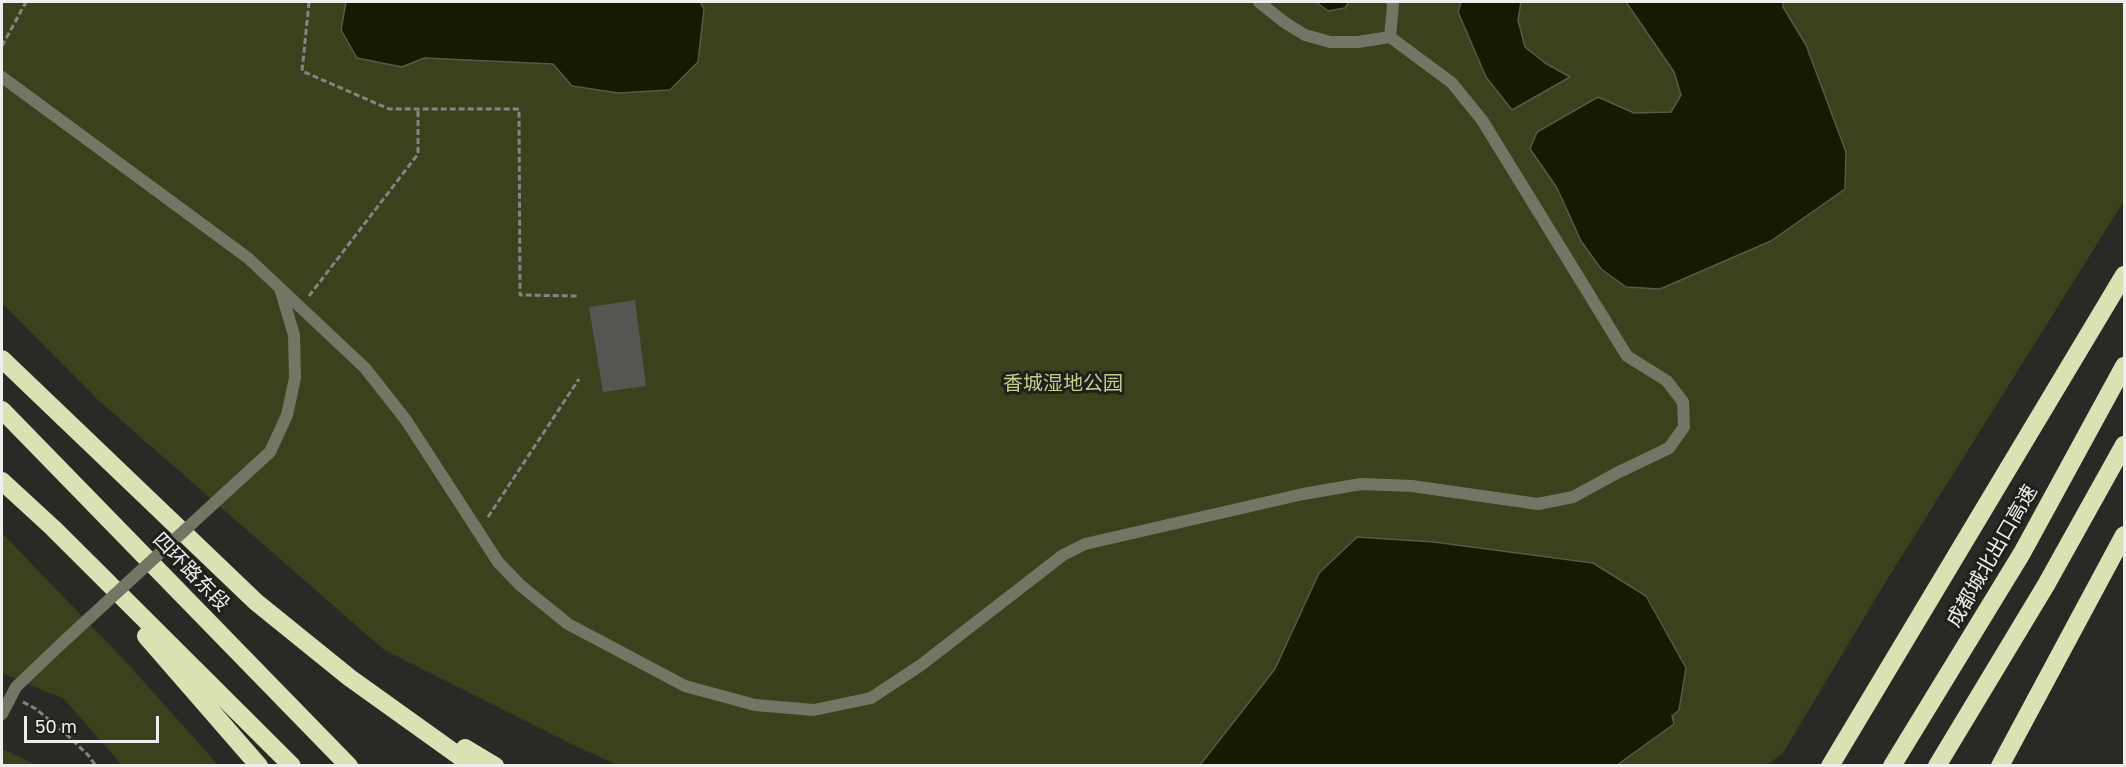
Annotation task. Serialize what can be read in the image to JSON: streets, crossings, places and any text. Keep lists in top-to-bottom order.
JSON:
{
  "streets": {
    "highway": ["成都城北出口高速", "四环路东段"]
  },
  "parks": ["香城湿地公园"],
  "scale_bar": "50 m"
}
